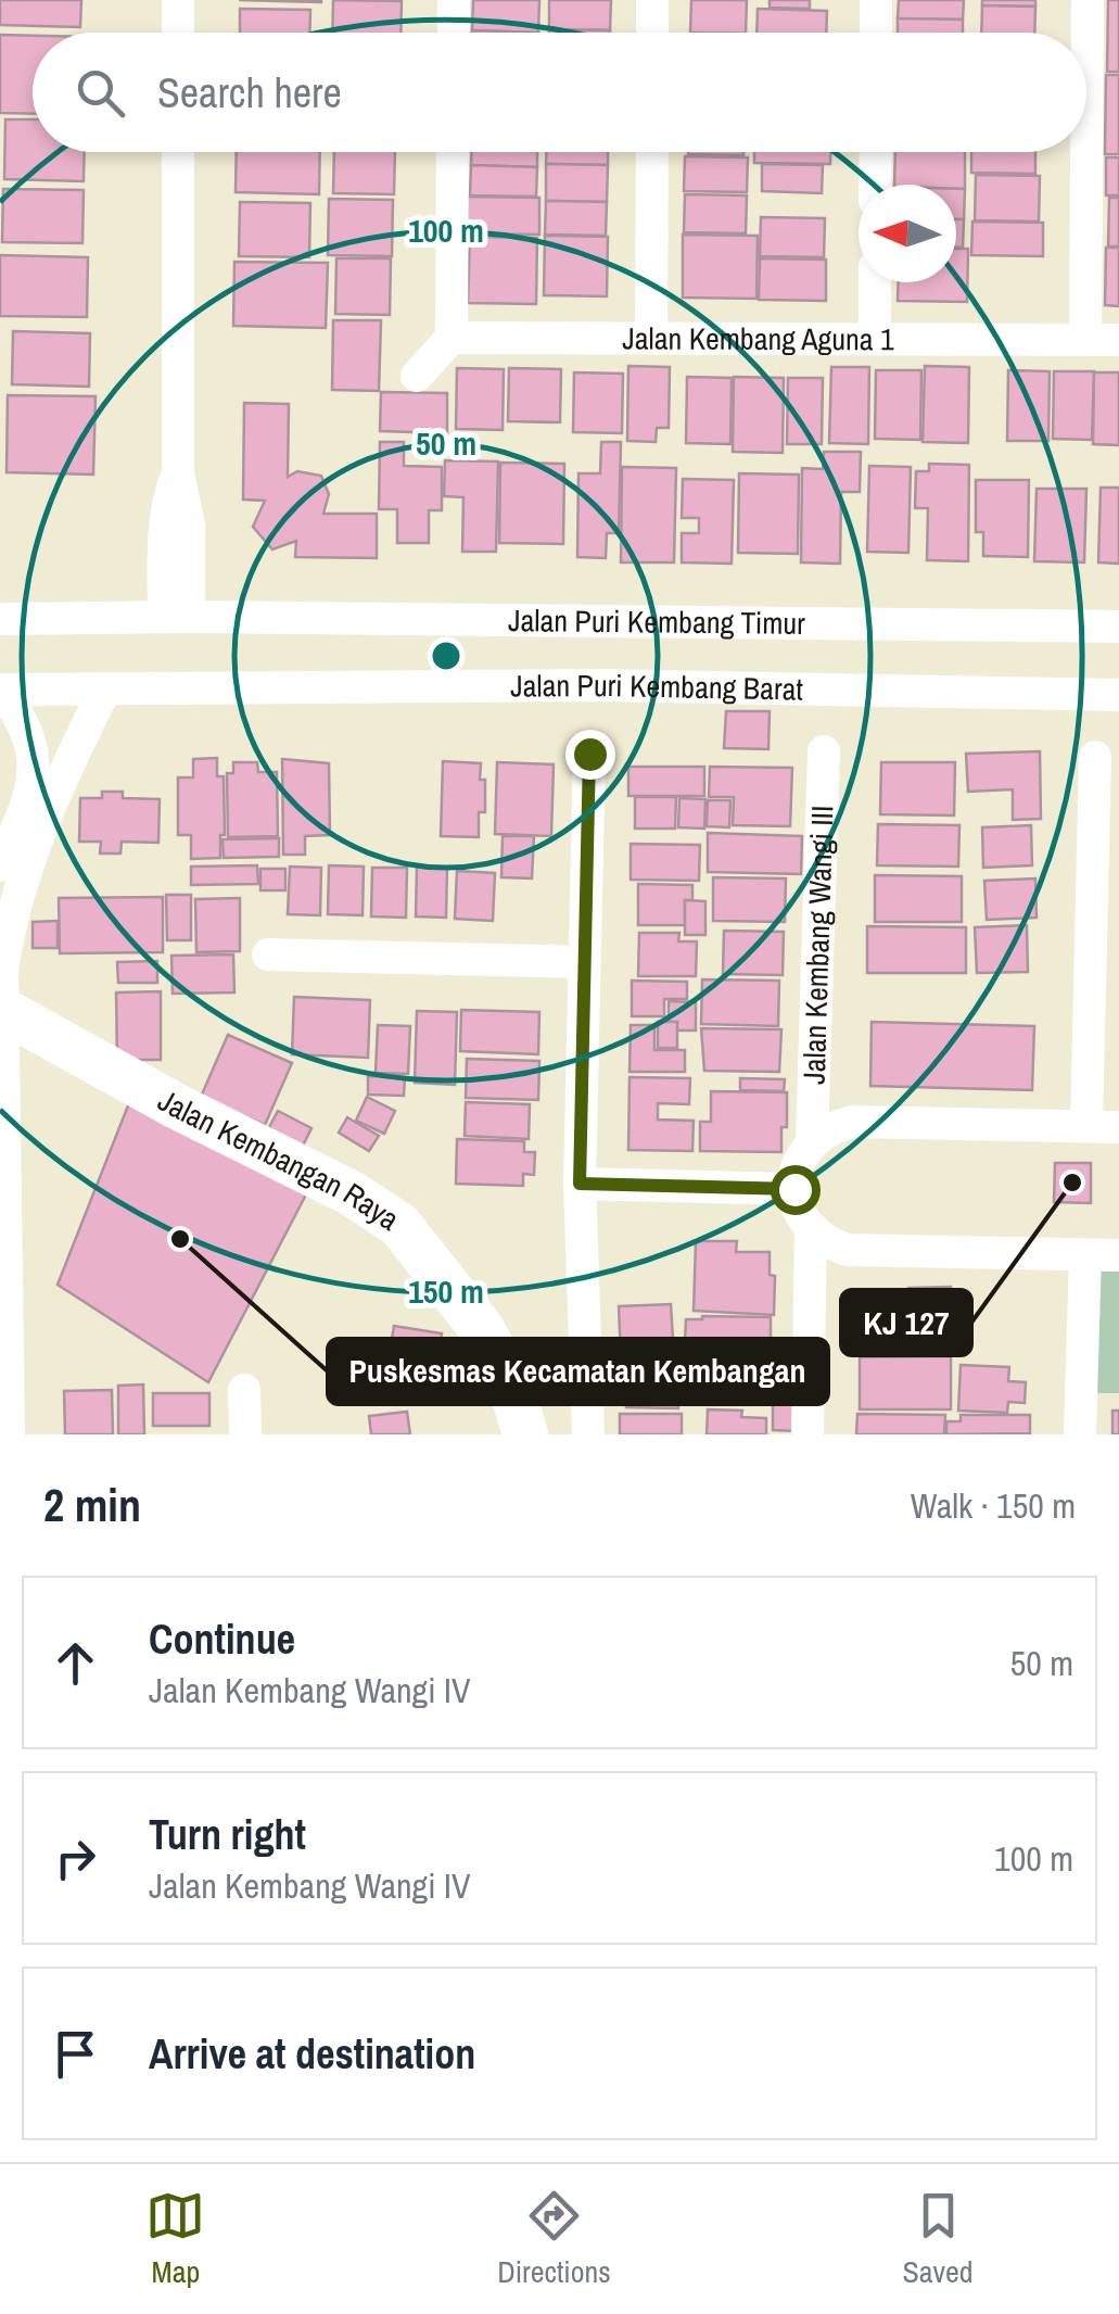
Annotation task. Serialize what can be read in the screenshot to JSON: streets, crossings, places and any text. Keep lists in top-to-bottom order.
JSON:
{
  "streets": {
    "street": [
      "Jalan Kembang Aguna 1",
      "Jalan Puri Kembang Timur",
      "Jalan Puri Kembang Barat",
      "Jalan Kembang Wangi III",
      "Jalan Kembangan Raya"
    ]
  },
  "places": ["KJ 127", "Puskesmas Kecamatan Kembangan"],
  "north": "left",
  "page": {
    "search": "Search here",
    "heading": ["2 min", "Walk · 150 m"],
    "list": [
      ["Continue", "Jalan Kembang Wangi IV", "50 m"],
      ["Turn right", "Jalan Kembang Wangi IV", "100 m"],
      "Arrive at destination"
    ],
    "nav": ["Map", "Directions", "Saved"]
  },
  "rings": ["100 m", "50 m", "150 m"]
}
